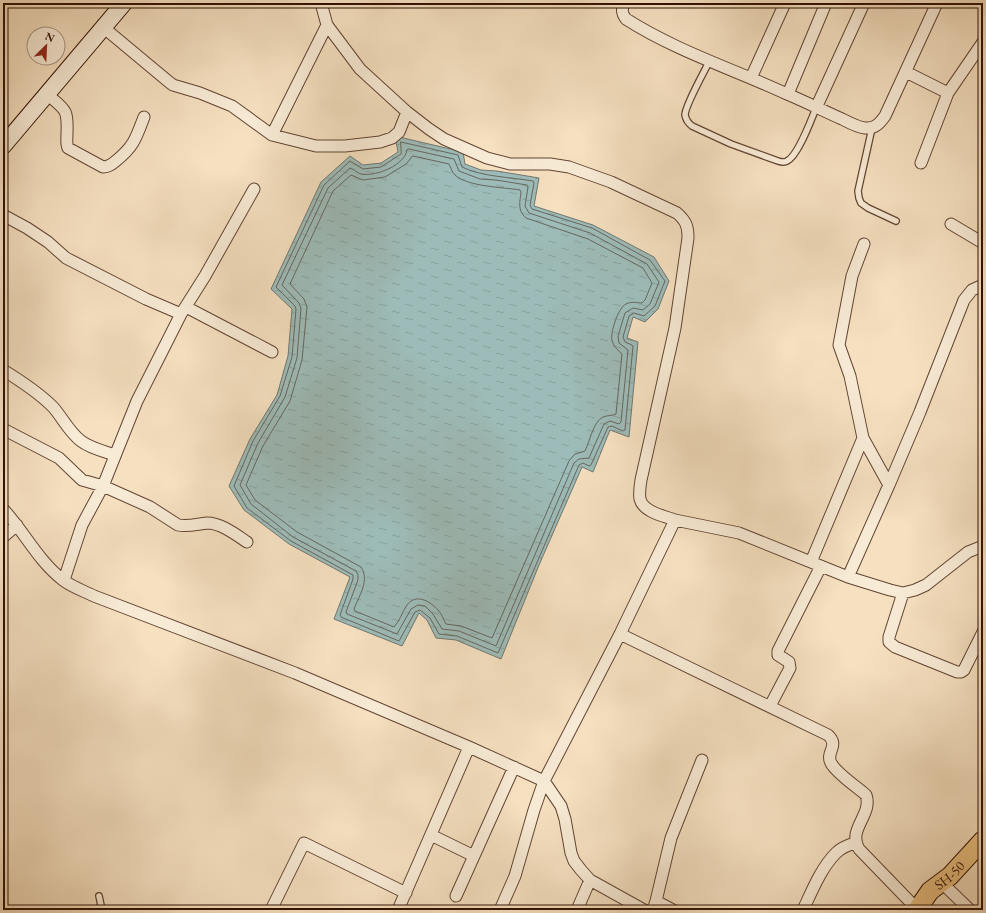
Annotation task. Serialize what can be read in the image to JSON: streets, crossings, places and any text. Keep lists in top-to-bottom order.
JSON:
{
  "streets": {
    "main road": ["SH-50"]
  },
  "north": "top right"
}
